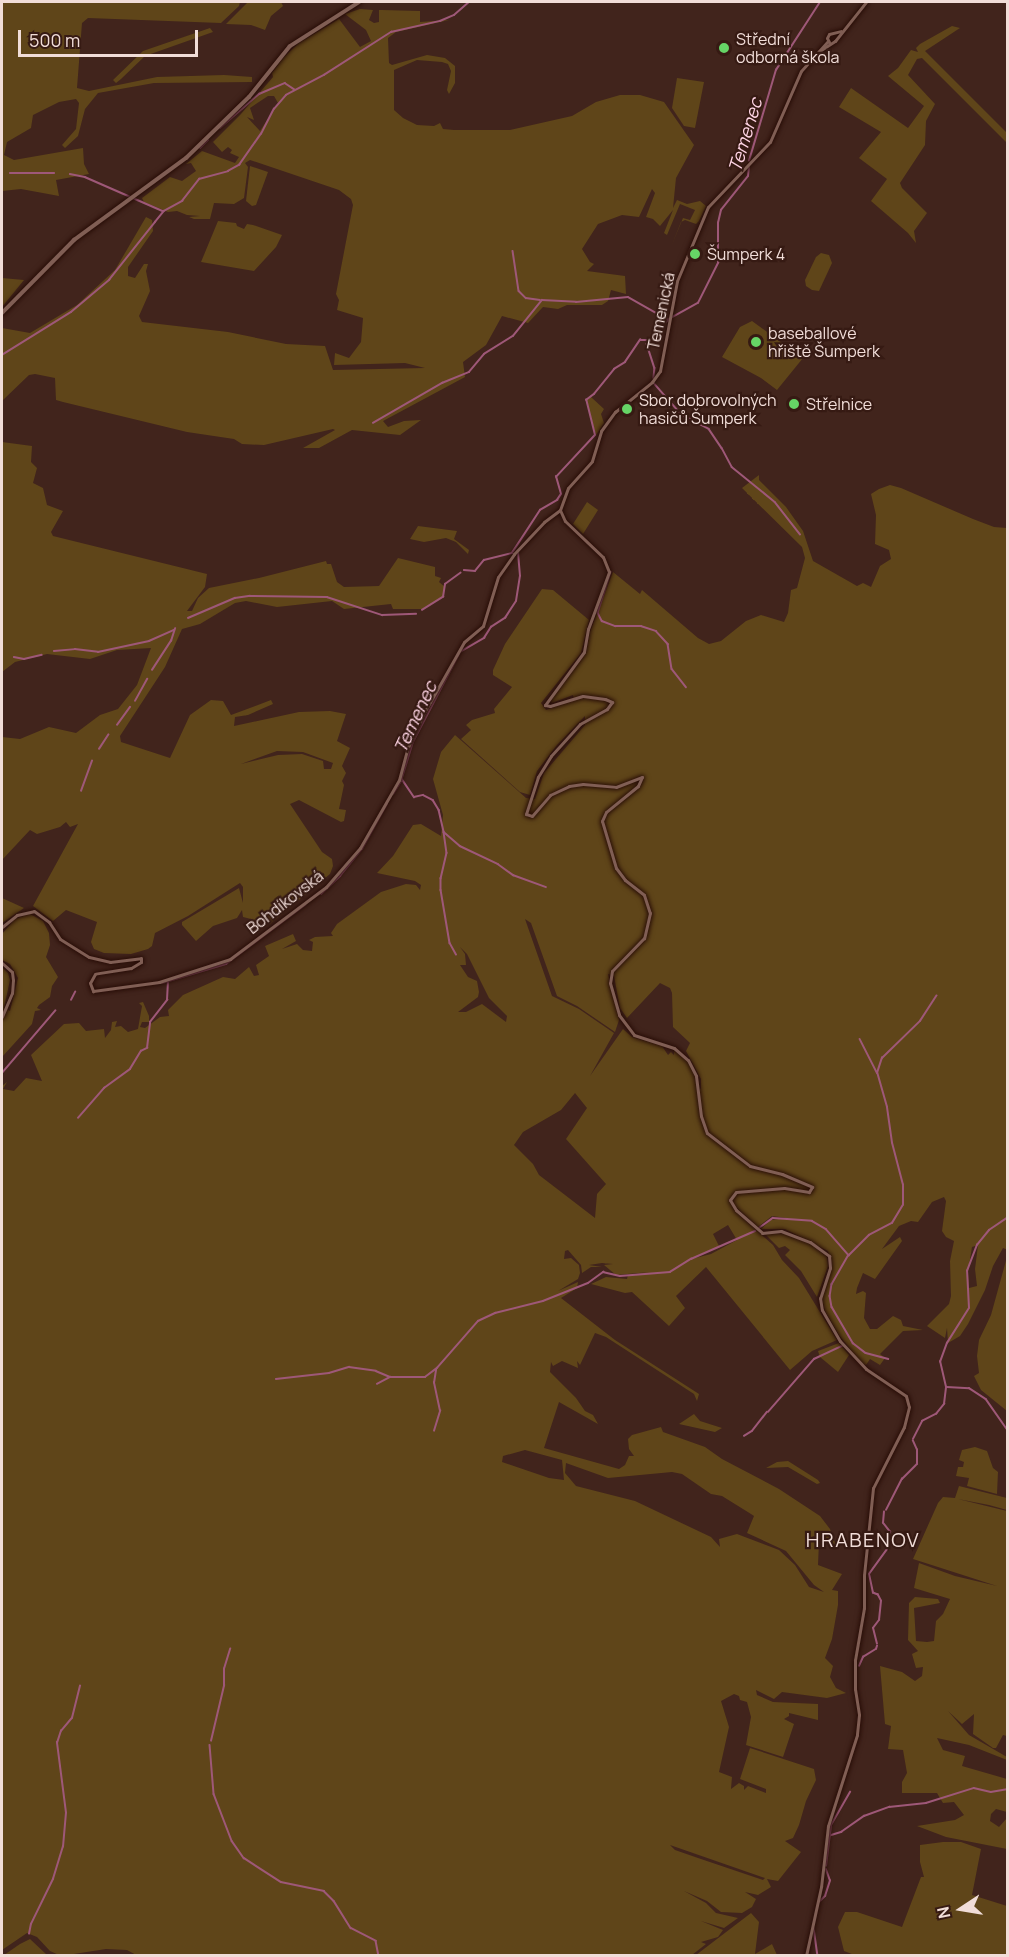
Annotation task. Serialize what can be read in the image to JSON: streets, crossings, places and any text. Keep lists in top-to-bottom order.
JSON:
{
  "streets": {
    "street": ["Temenická", "Bohdíkovská"]
  },
  "crossings": [
    ["Temenická", "Bohdíkovská"]
  ],
  "districts": ["HRABENOV"],
  "water": ["Temenec"],
  "places": [
    "Střední odborná škola",
    "Šumperk 4",
    "baseballové hřiště Šumperk",
    "Střelnice",
    "Sbor dobrovolných hasičů Šumperk"
  ],
  "scale_bar": "500 m",
  "north": "left"
}
